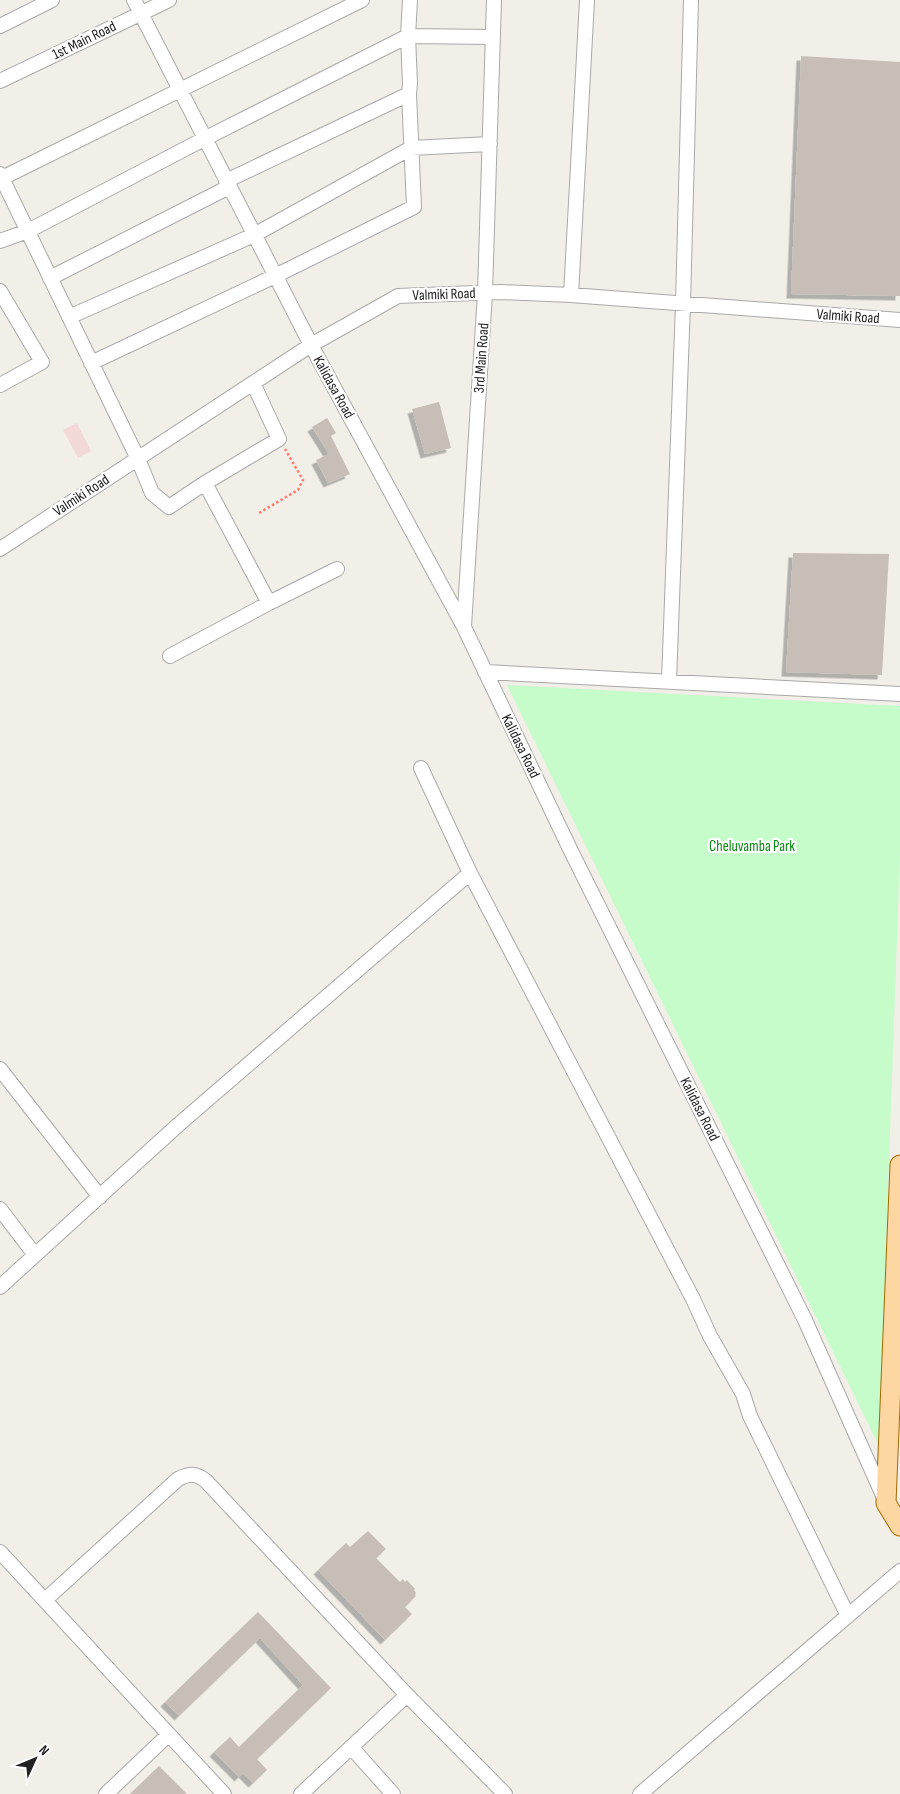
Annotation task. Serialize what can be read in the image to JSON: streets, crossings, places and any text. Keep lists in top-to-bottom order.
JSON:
{
  "streets": {
    "street": [
      "1st Main Road",
      "Valmiki Road",
      "3rd Main Road",
      "Kalidasa Road"
    ]
  },
  "crossings": [
    ["1st Main Road", "Kalidasa Road"],
    ["Valmiki Road", "3rd Main Road"],
    ["Valmiki Road", "Kalidasa Road"],
    ["3rd Main Road", "Kalidasa Road"]
  ],
  "parks": ["Cheluvamba Park"],
  "north": "top right"
}
